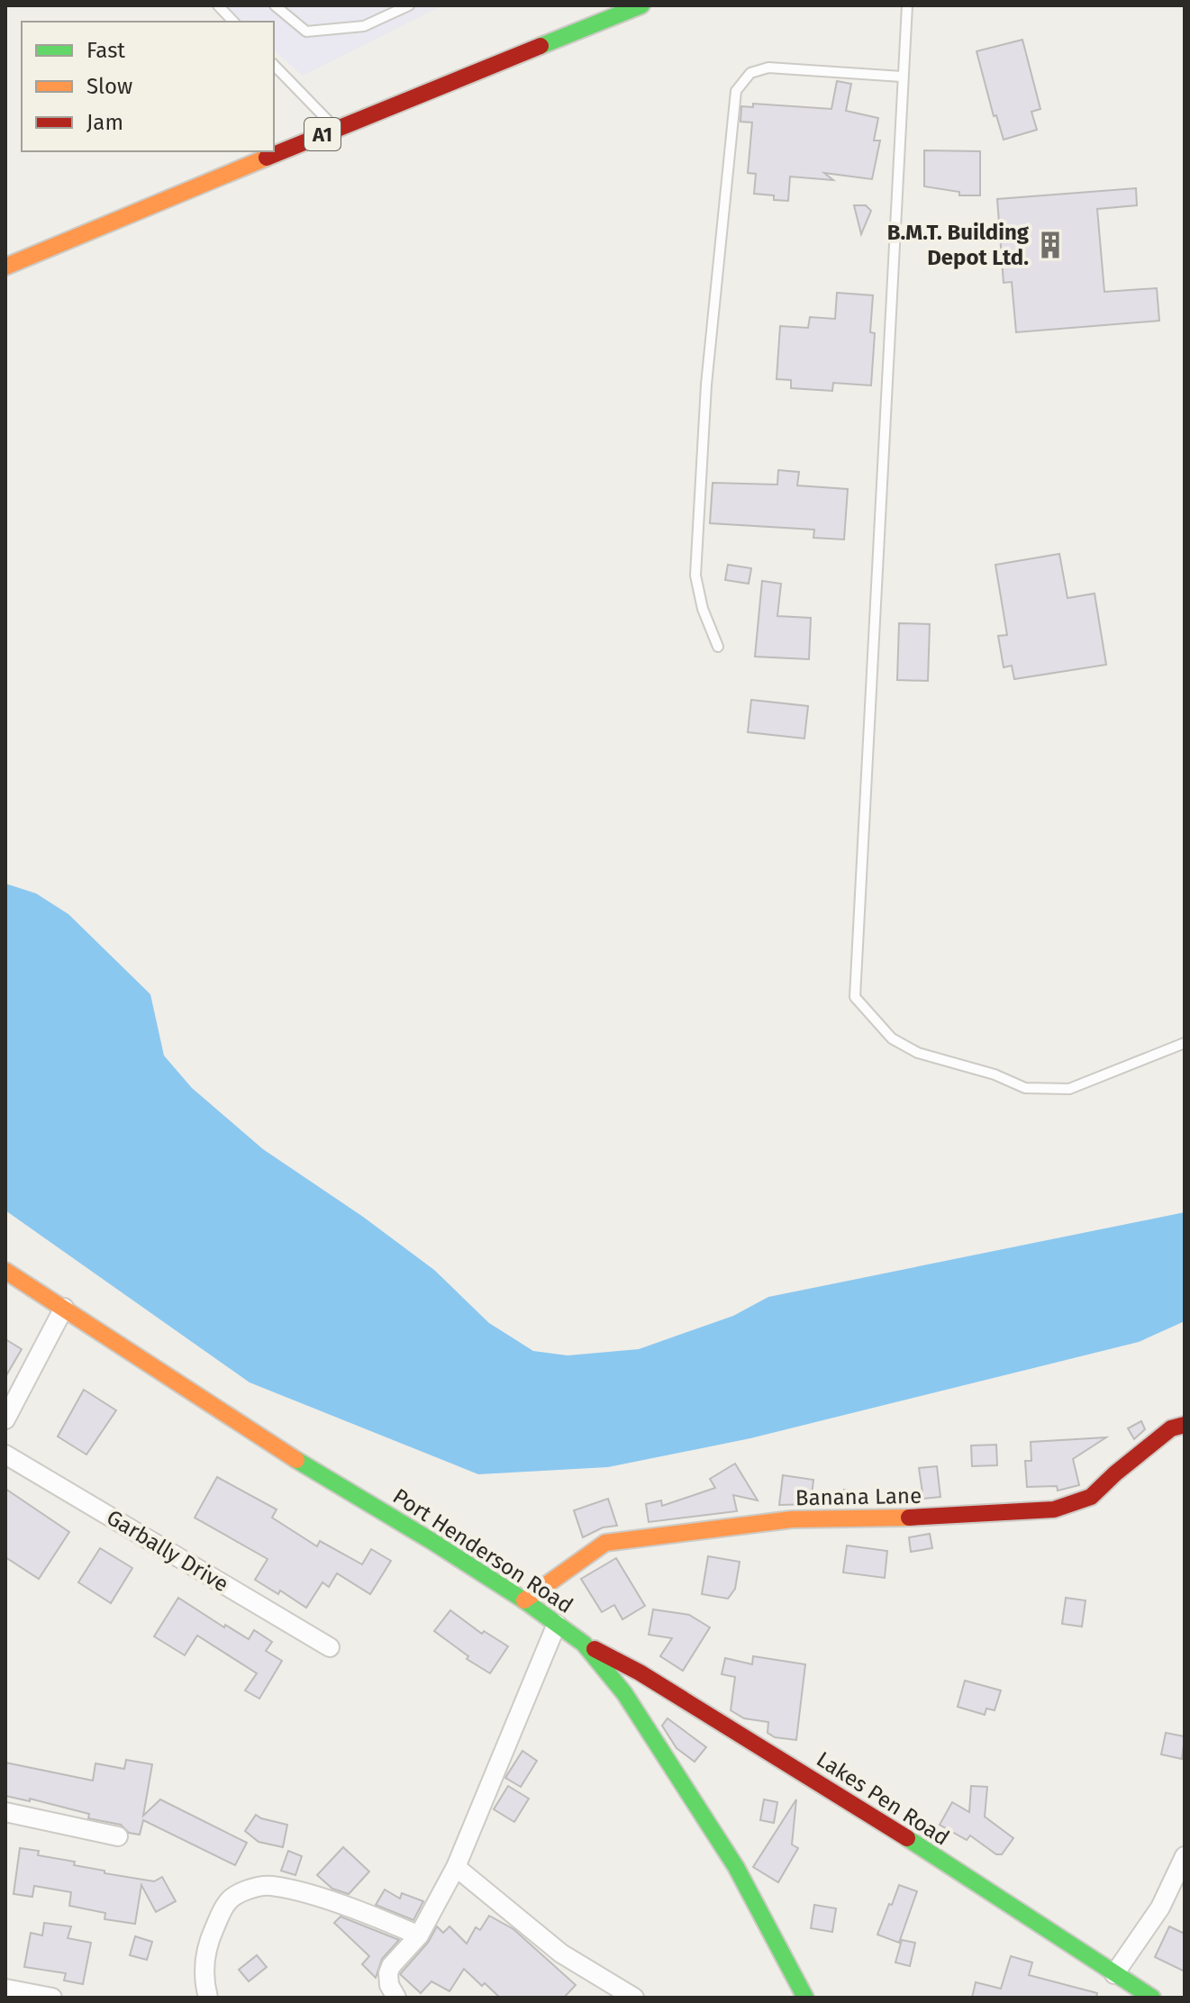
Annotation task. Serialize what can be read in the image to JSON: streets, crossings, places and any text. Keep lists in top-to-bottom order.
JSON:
{
  "streets": {
    "street": [
      "A1",
      "Banana Lane",
      "Garbally Drive",
      "Port Henderson Road",
      "Lakes Pen Road"
    ]
  },
  "crossings": [
    ["Banana Lane", "Port Henderson Road"],
    ["Port Henderson Road", "Lakes Pen Road"]
  ],
  "places": {
    "building": ["B.M.T. Building Depot Ltd."]
  },
  "legend": ["Fast", "Slow", "Jam"]
}
